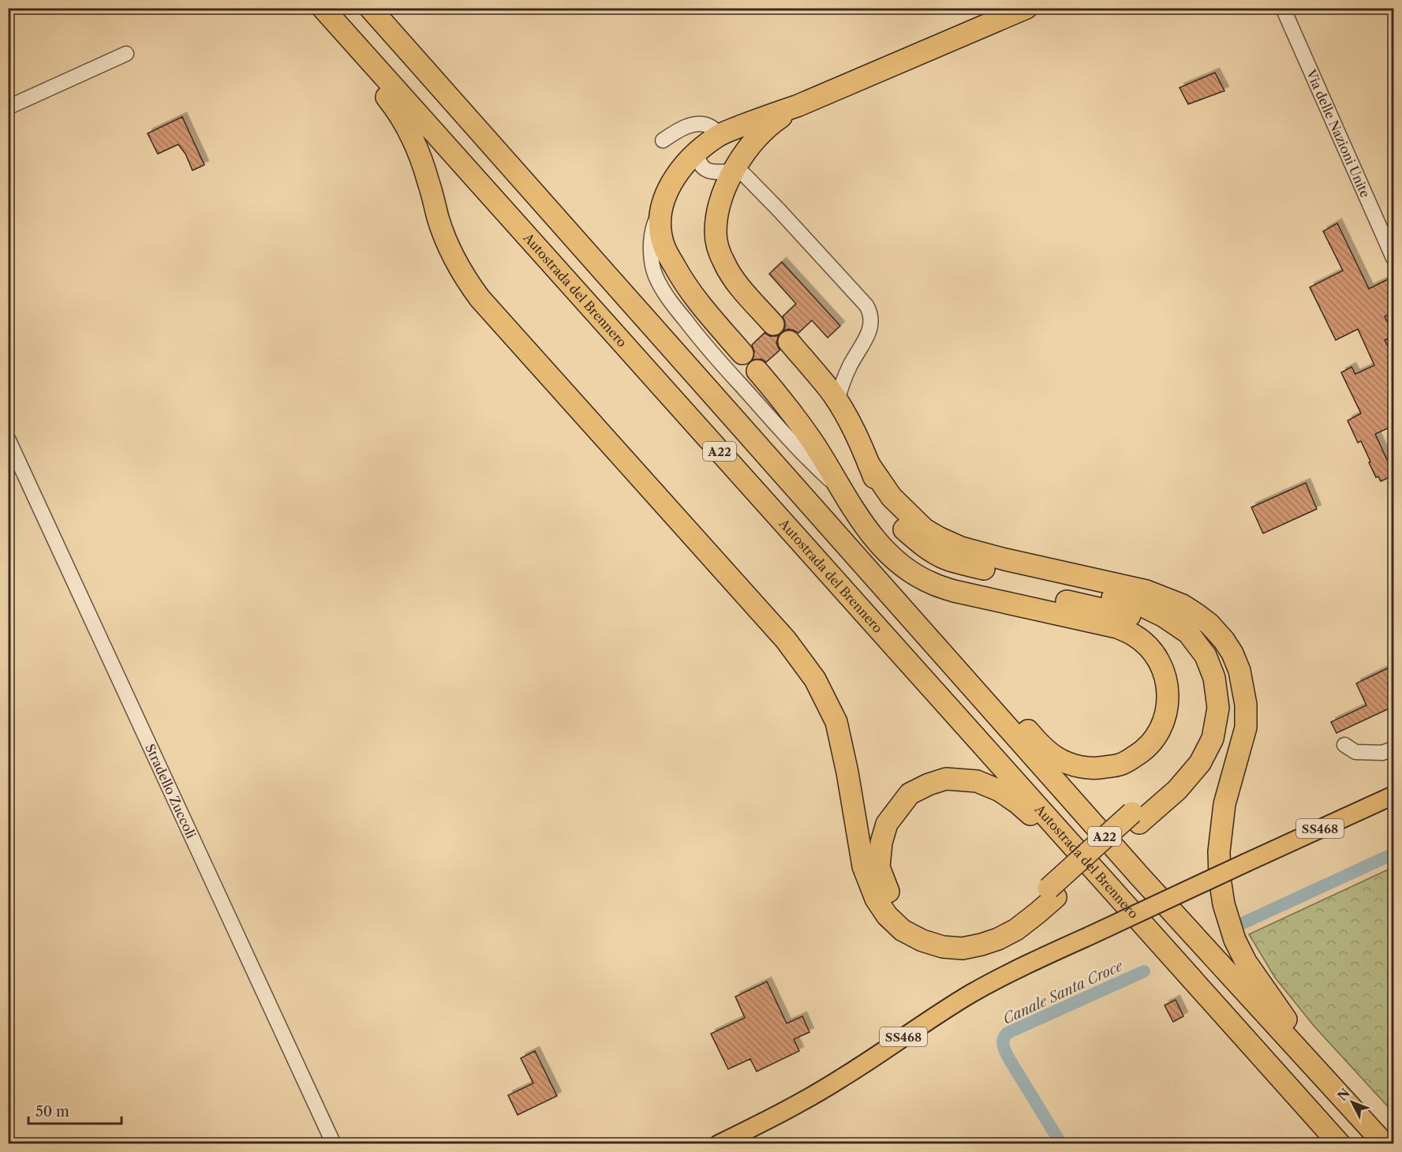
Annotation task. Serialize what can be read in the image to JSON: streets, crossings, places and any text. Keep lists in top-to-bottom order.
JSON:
{
  "streets": {
    "highway": ["Autostrada del Brennero", "A22"],
    "main road": ["SS468"],
    "street": ["Via delle Nazioni Unite", "Stradello Zuccoli"]
  },
  "water": ["Canale Santa Croce"],
  "scale_bar": "50 m",
  "north": "top left"
}
